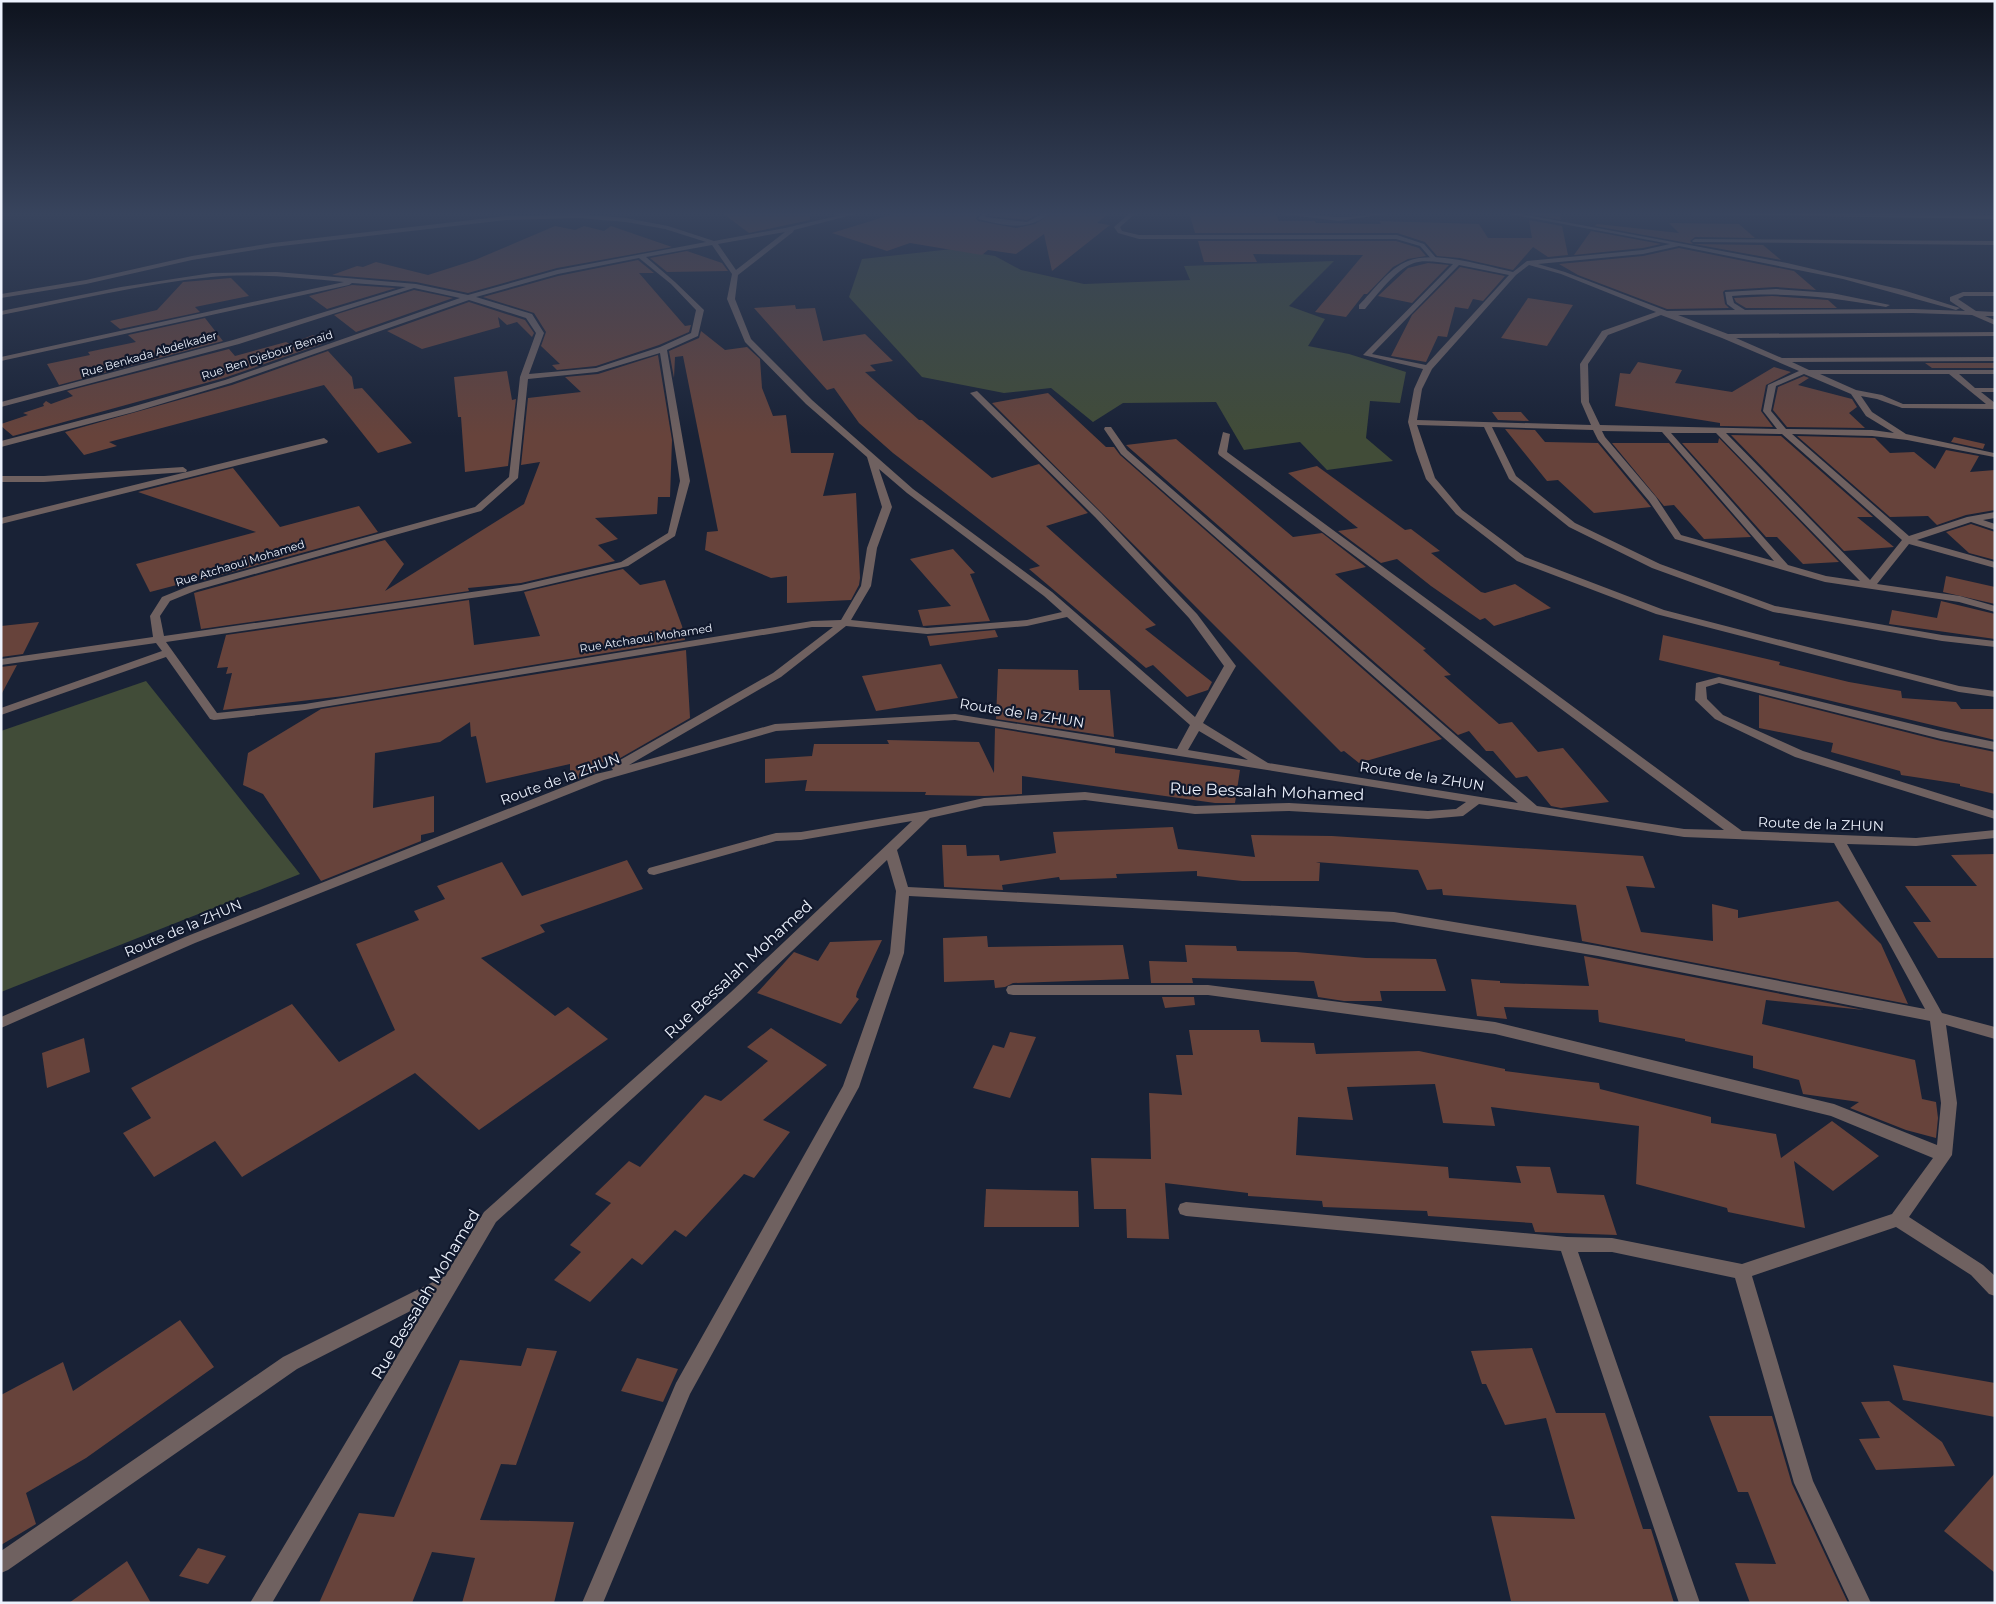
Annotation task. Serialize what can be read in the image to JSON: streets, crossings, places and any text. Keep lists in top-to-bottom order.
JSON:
{
  "streets": {
    "street": [
      "Rue Benkada Abdelkader",
      "Rue Ben Djebour Benaïd",
      "Rue Atchaoui Mohamed",
      "Route de la ZHUN",
      "Rue Bessalah Mohamed"
    ]
  },
  "crossings": [
    ["Rue Ben Djebour Benaïd", "Rue Atchaoui Mohamed"],
    ["Route de la ZHUN", "Rue Bessalah Mohamed"]
  ]
}
